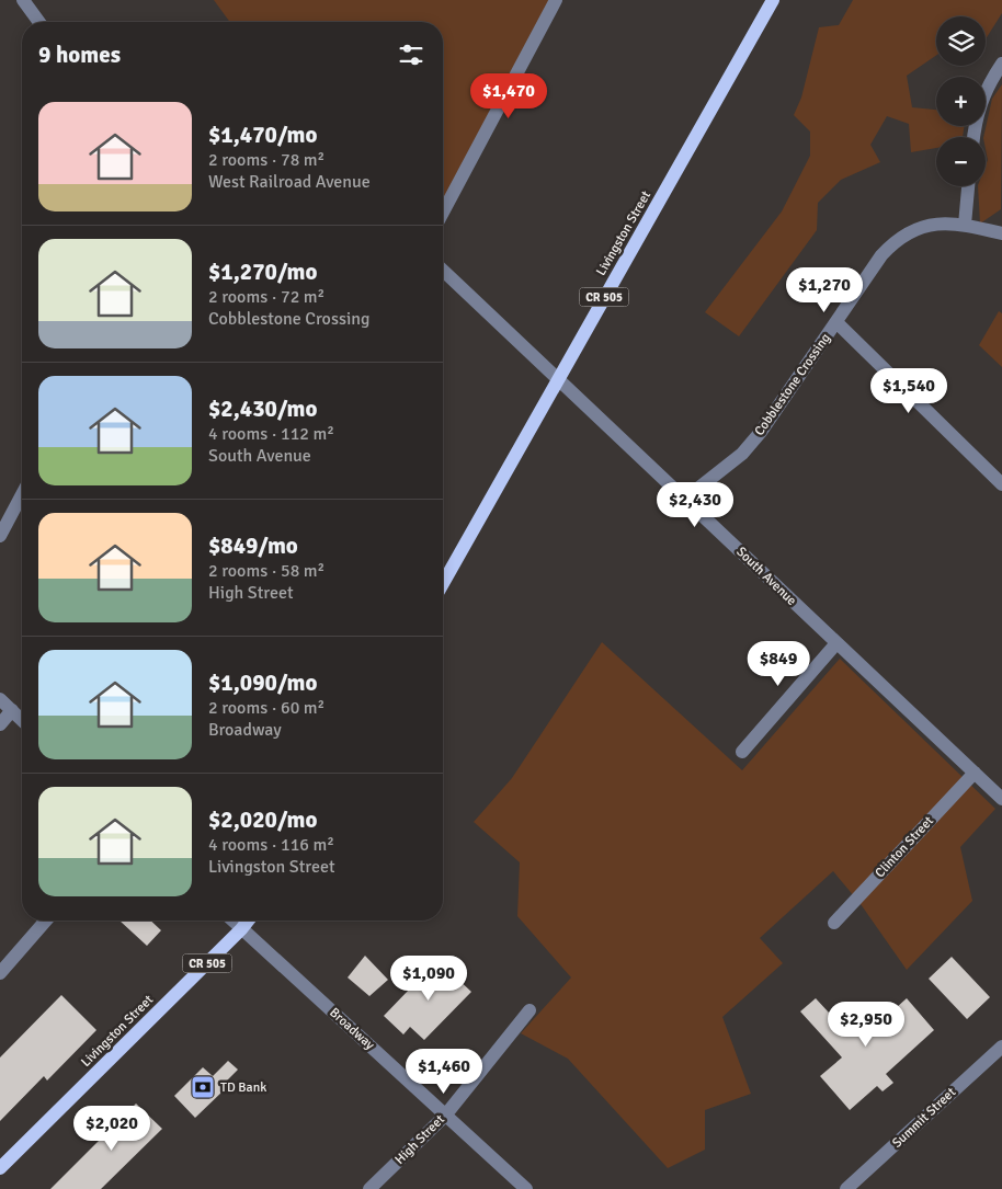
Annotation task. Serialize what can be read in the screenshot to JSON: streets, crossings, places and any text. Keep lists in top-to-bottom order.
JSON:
{
  "streets": {
    "main road": ["Livingston Street", "CR 505"],
    "street": [
      "Cobblestone Crossing",
      "South Avenue",
      "Clinton Street",
      "Broadway",
      "Summit Street",
      "High Street"
    ]
  },
  "crossings": [
    ["Livingston Street", "South Avenue"],
    ["Livingston Street", "Broadway"],
    ["Cobblestone Crossing", "South Avenue"],
    ["South Avenue", "Clinton Street"],
    ["Broadway", "High Street"]
  ],
  "places": {
    "bank": ["TD Bank"]
  },
  "page": {
    "map_buttons": ["+", "−"],
    "heading": "9 homes",
    "price": [
      "$1,470",
      "$1,270",
      "$1,540",
      "$2,430",
      "$849",
      "$1,090",
      "$2,950",
      "$1,460",
      "$2,020"
    ],
    "list": [
      {
        "name": "$1,470/mo",
        "note": "2 rooms · 78 m² · West Railroad Avenue"
      },
      {
        "name": "$1,270/mo",
        "note": "2 rooms · 72 m² · Cobblestone Crossing"
      },
      {
        "name": "$2,430/mo",
        "note": "4 rooms · 112 m² · South Avenue"
      },
      {
        "name": "$849/mo",
        "note": "2 rooms · 58 m² · High Street"
      },
      {
        "name": "$1,090/mo",
        "note": "2 rooms · 60 m² · Broadway"
      },
      {
        "name": "$2,020/mo",
        "note": "4 rooms · 116 m² · Livingston Street"
      }
    ]
  }
}
